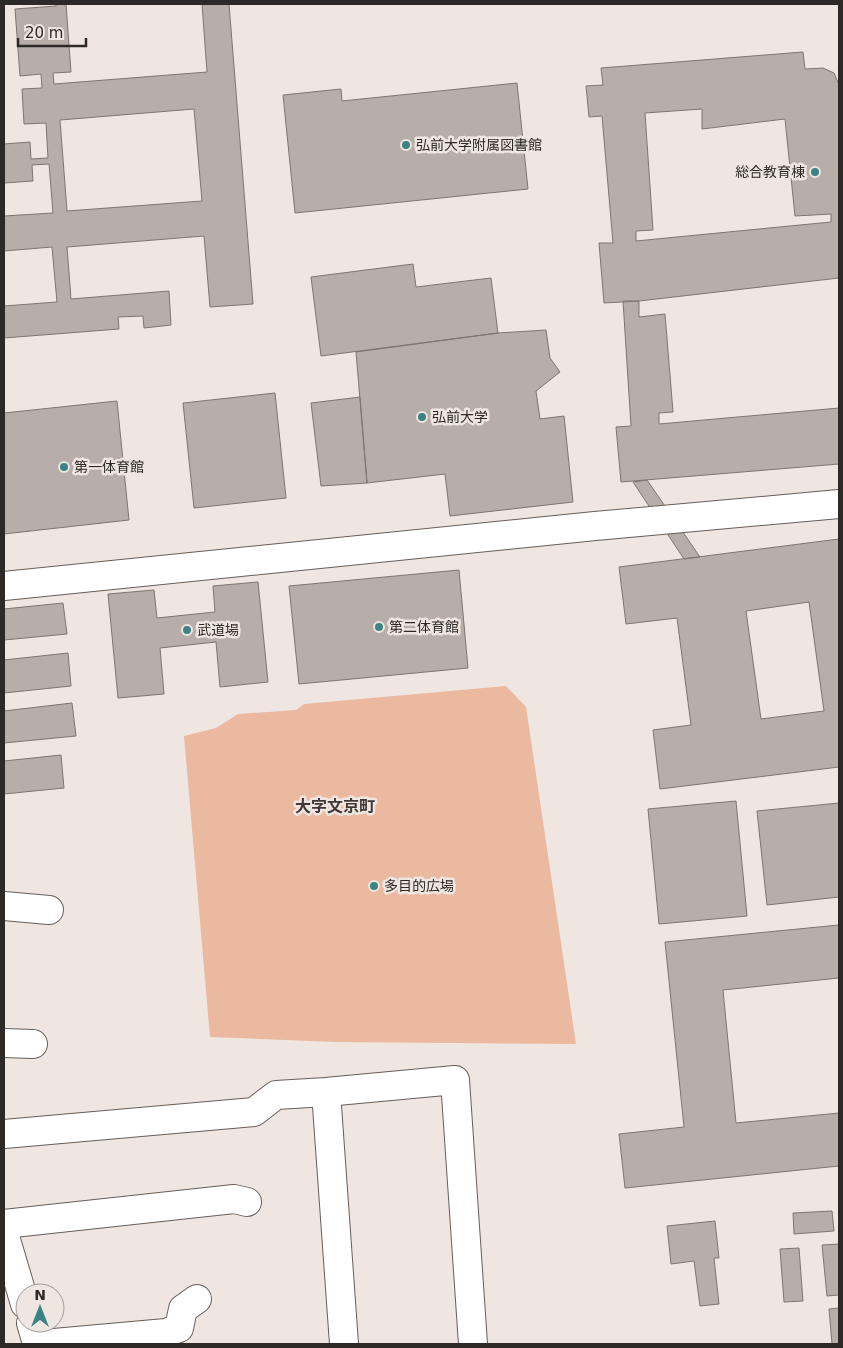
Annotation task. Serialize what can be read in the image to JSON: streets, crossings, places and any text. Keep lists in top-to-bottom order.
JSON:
{
  "districts": ["大字文京町"],
  "places": [
    "弘前大学附属図書館",
    "総合教育棟",
    "弘前大学",
    "第一体育館",
    "第二体育館",
    "武道場",
    "多目的広場"
  ],
  "scale_bar": "20 m",
  "north": "top"
}
